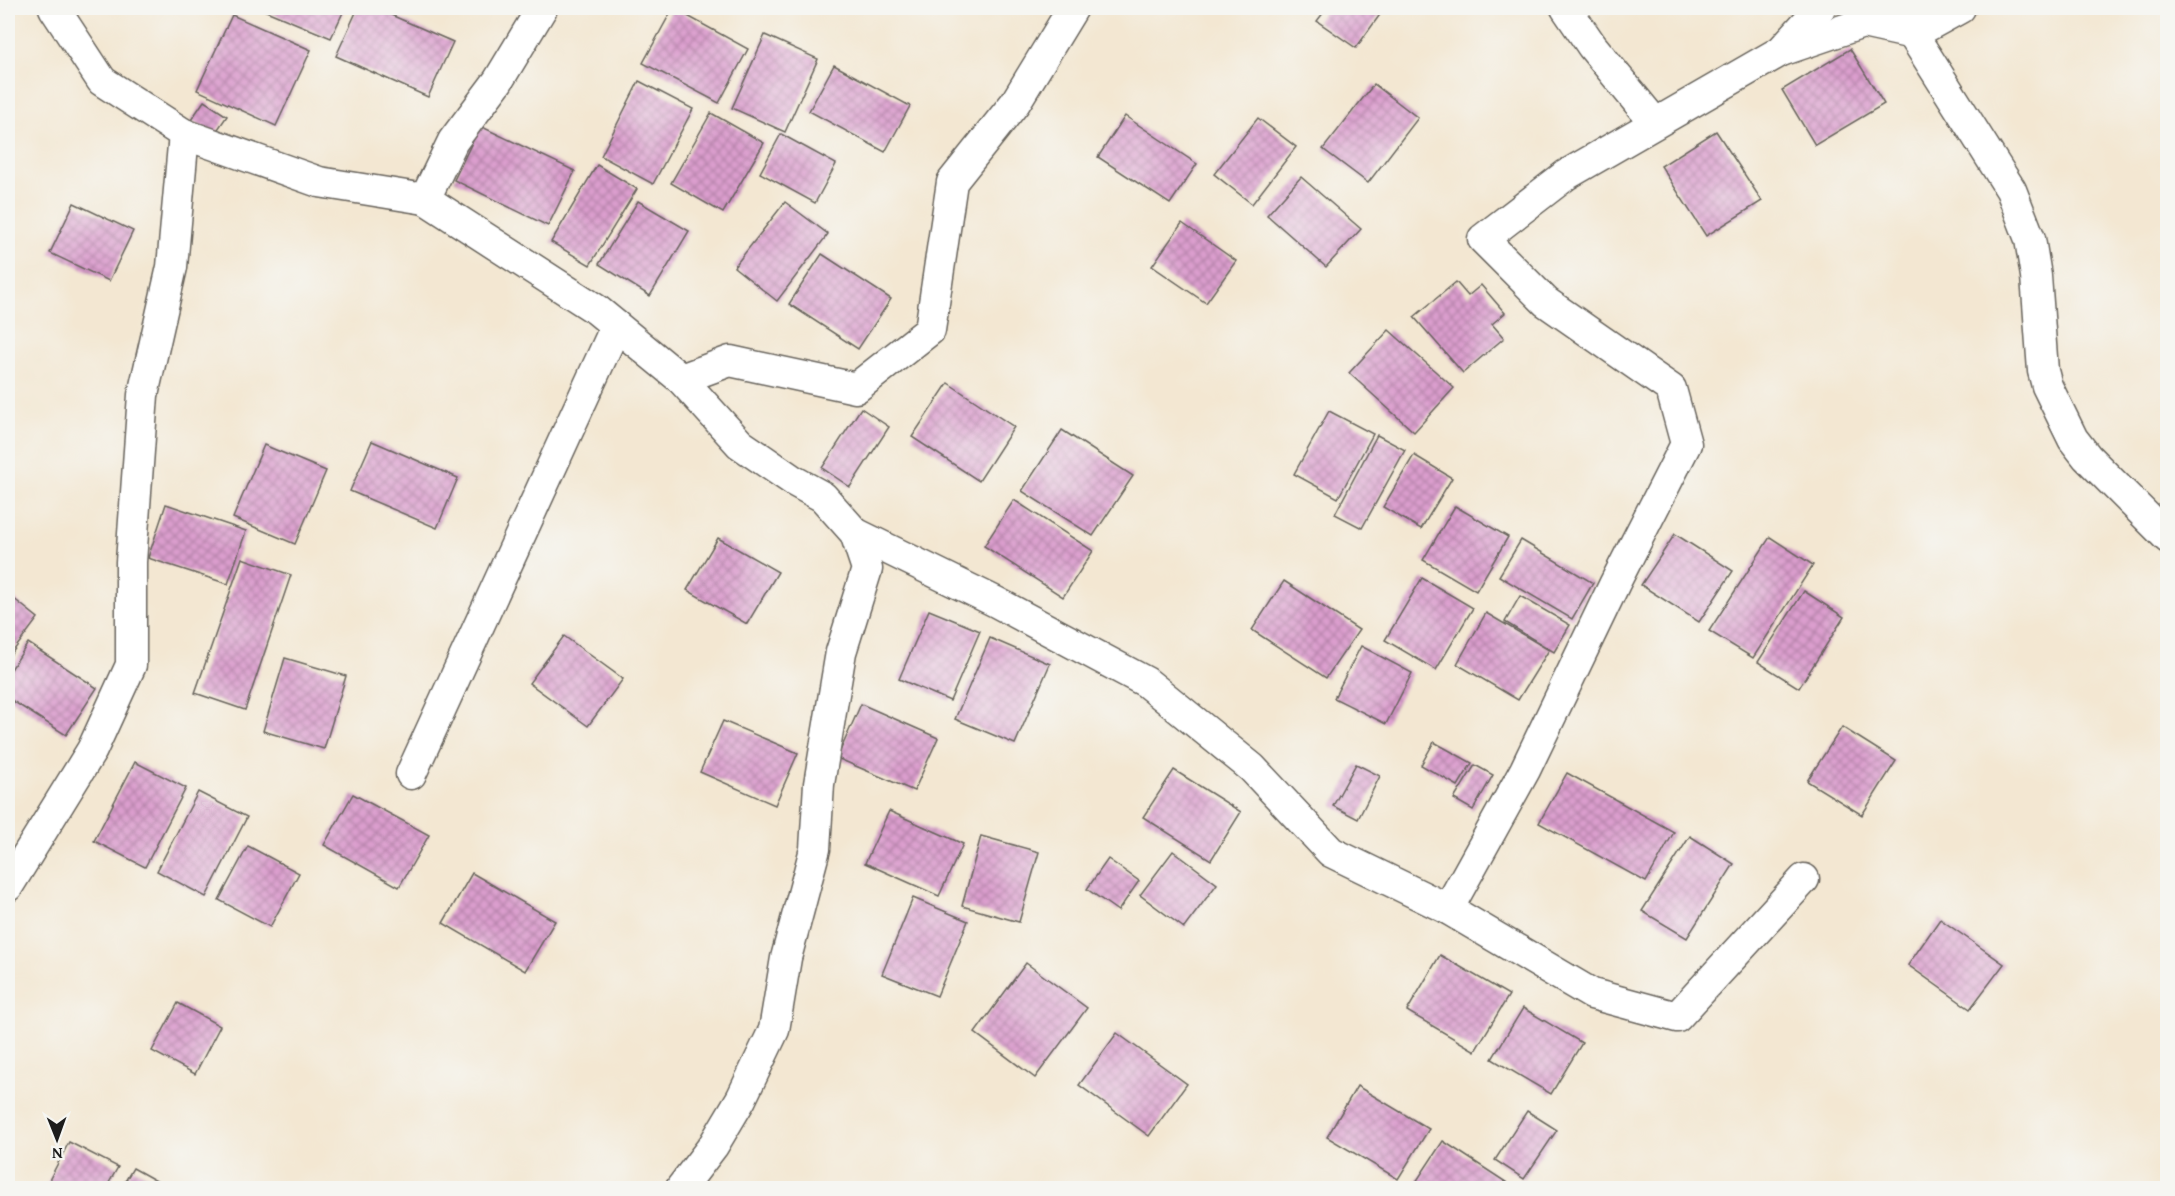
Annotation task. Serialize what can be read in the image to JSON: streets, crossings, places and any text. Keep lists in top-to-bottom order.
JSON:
{
  "north": "bottom"
}
